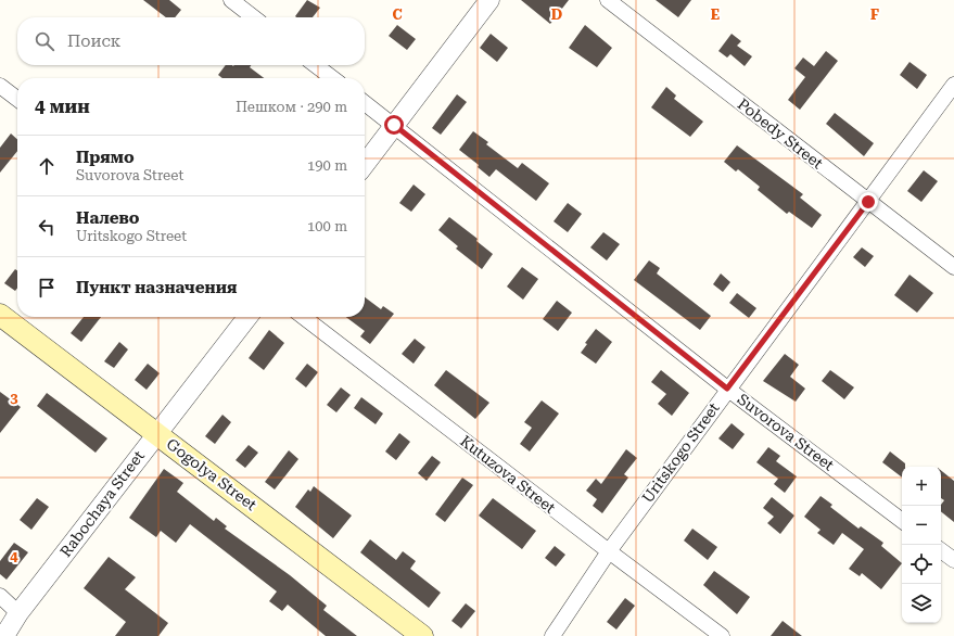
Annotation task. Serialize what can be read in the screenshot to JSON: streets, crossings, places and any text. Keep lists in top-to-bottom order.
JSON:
{
  "streets": {
    "main road": ["Gogolya Street"],
    "street": [
      "Pobedy Street",
      "Suvorova Street",
      "Uritskogo Street",
      "Kutuzova Street",
      "Rabochaya Street"
    ]
  },
  "crossings": [
    ["Pobedy Street", "Uritskogo Street"],
    ["Suvorova Street", "Uritskogo Street"],
    ["Uritskogo Street", "Kutuzova Street"],
    ["Gogolya Street", "Rabochaya Street"]
  ],
  "page": {
    "search": "Поиск",
    "heading": ["4 мин", "Пешком · 290 m"],
    "list": [
      ["Прямо", "Suvorova Street", "190 m"],
      ["Налево", "Uritskogo Street", "100 m"],
      "Пункт назначения"
    ],
    "map_buttons": ["+", "−"]
  },
  "grid": {
    "columns": [
      "C",
      "D",
      "E",
      "F"
    ],
    "rows": ["3", "4"]
  }
}
